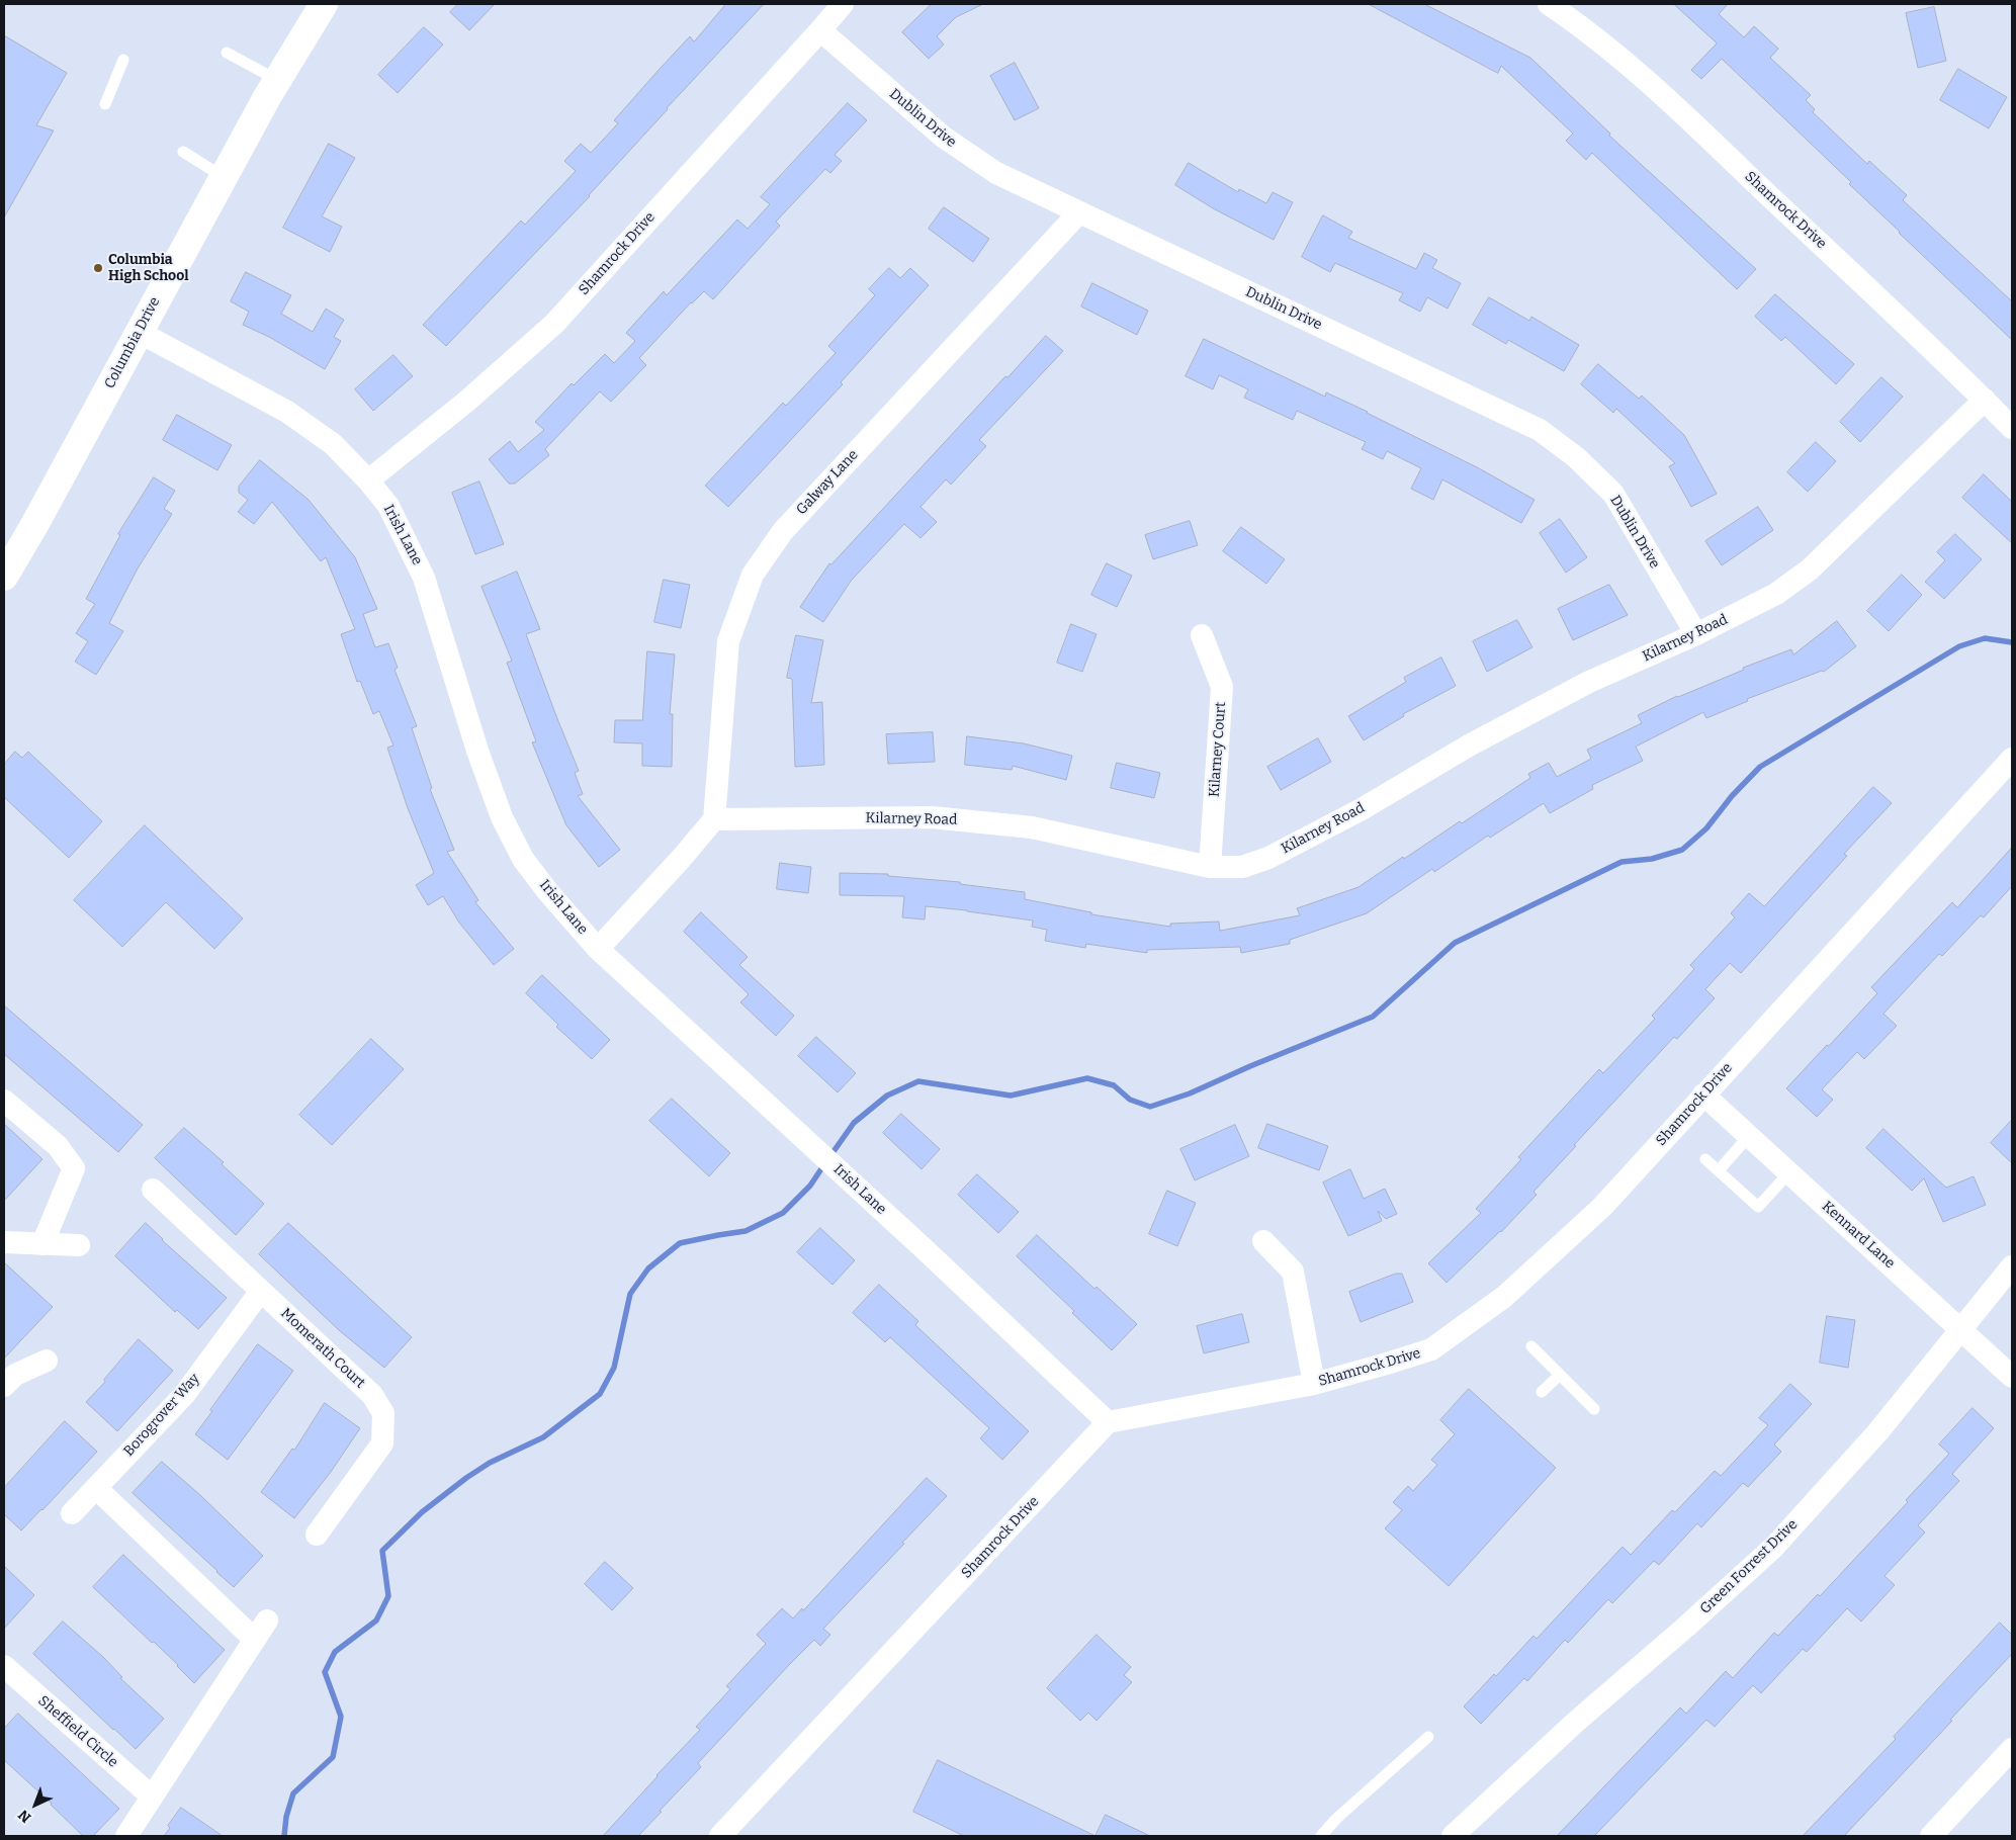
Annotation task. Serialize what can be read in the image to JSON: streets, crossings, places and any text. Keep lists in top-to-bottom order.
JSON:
{
  "streets": {
    "main road": ["Columbia Drive"],
    "street": [
      "Dublin Drive",
      "Shamrock Drive",
      "Galway Lane",
      "Irish Lane",
      "Kilarney Road",
      "Kilarney Court",
      "Kennard Lane",
      "Momerath Court",
      "Borogrover Way",
      "Green Forrest Drive",
      "Sheffield Circle"
    ]
  },
  "crossings": [
    ["Dublin Drive", "Shamrock Drive"],
    ["Dublin Drive", "Galway Lane"],
    ["Dublin Drive", "Kilarney Road"],
    ["Shamrock Drive", "Irish Lane"],
    ["Shamrock Drive", "Kilarney Road"],
    ["Shamrock Drive", "Kennard Lane"],
    ["Columbia Drive", "Irish Lane"],
    ["Galway Lane", "Kilarney Road"],
    ["Kilarney Road", "Kilarney Court"],
    ["Kennard Lane", "Green Forrest Drive"],
    ["Momerath Court", "Borogrover Way"]
  ],
  "places": ["Columbia High School"],
  "north": "bottom left"
}
